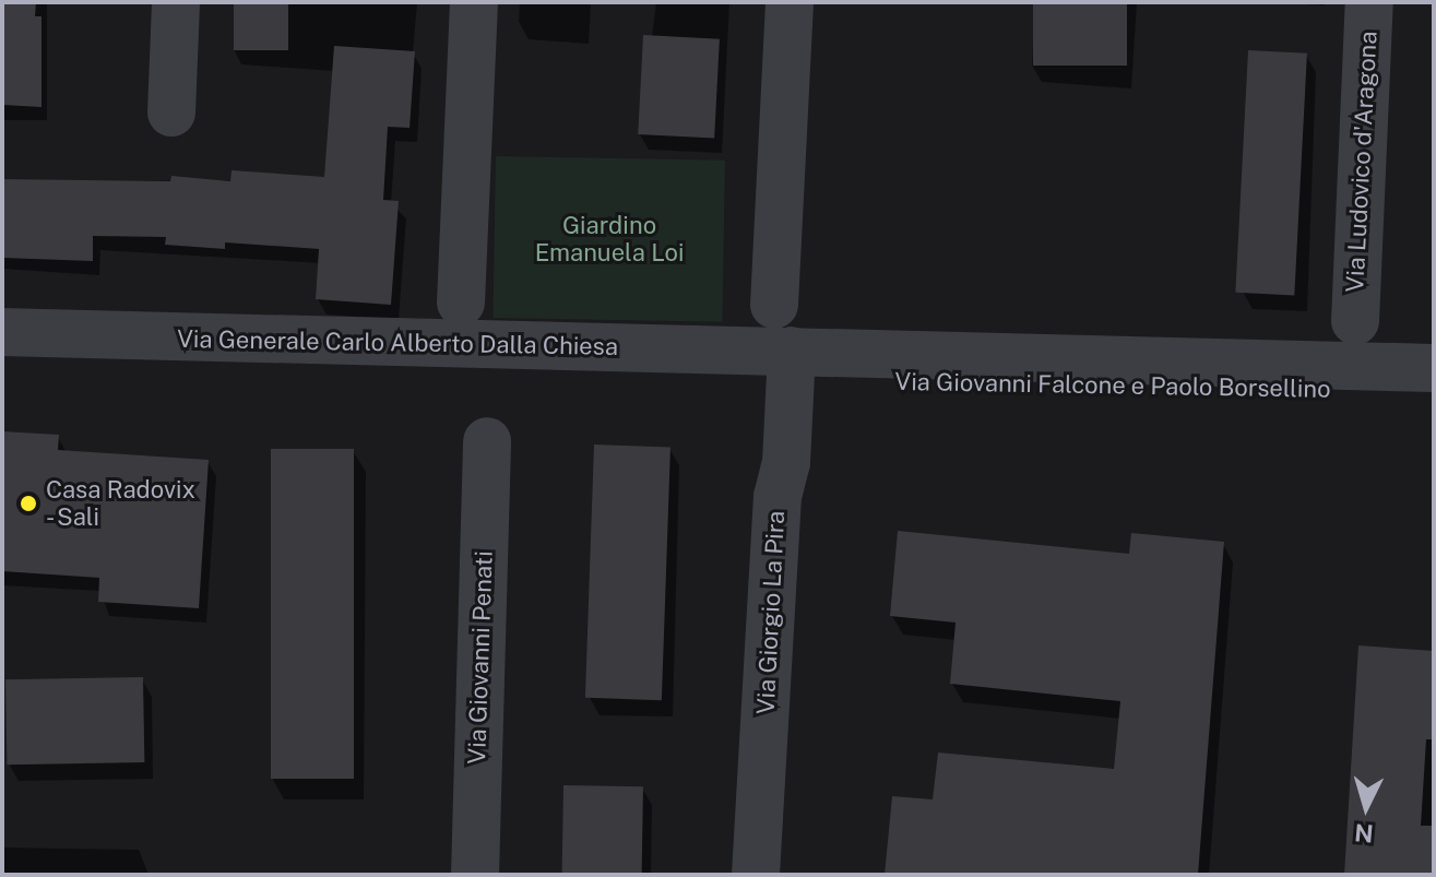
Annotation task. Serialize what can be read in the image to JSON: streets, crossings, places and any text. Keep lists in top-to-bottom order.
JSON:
{
  "streets": {
    "street": [
      "Via Ludovico d'Aragona",
      "Via Generale Carlo Alberto Dalla Chiesa",
      "Via Giovanni Falcone e Paolo Borsellino",
      "Via Giorgio La Pira",
      "Via Giovanni Penati"
    ]
  },
  "crossings": [
    ["Via Generale Carlo Alberto Dalla Chiesa", "Via Giovanni Falcone e Paolo Borsellino"],
    ["Via Generale Carlo Alberto Dalla Chiesa", "Via Giorgio La Pira"],
    ["Via Giovanni Falcone e Paolo Borsellino", "Via Giorgio La Pira"]
  ],
  "parks": ["Giardino Emanuela Loi"],
  "places": ["Casa Radovix - Sali"],
  "north": "bottom"
}
